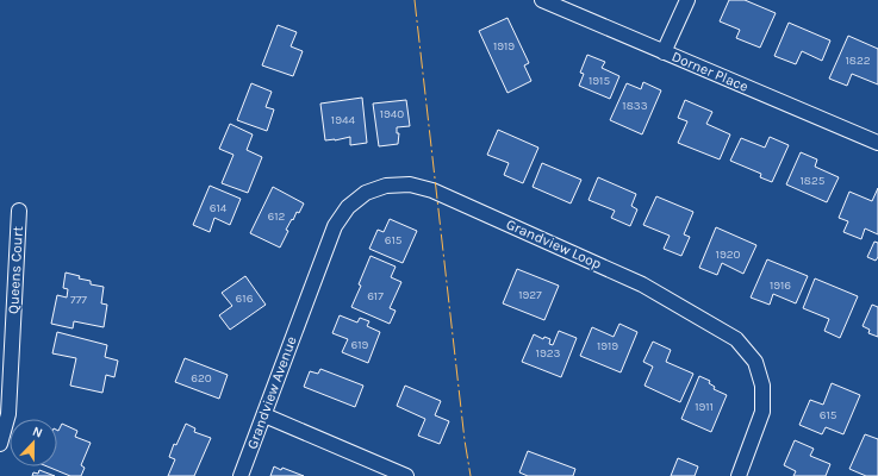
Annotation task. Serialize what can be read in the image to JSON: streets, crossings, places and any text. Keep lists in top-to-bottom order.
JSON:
{
  "streets": {
    "street": [
      "Dorner Place",
      "Grandview Loop",
      "Queens Court",
      "Grandview Avenue"
    ]
  },
  "crossings": [
    ["Grandview Loop", "Grandview Avenue"]
  ],
  "house_numbers": [
    "1919",
    "1822",
    "1915",
    "1833",
    "1940",
    "1944",
    "1825",
    "614",
    "612",
    "615",
    "1920",
    "1916",
    "1927",
    "617",
    "616",
    "777",
    "619",
    "1919",
    "1923",
    "620",
    "1911",
    "615"
  ],
  "north": "top"
}
